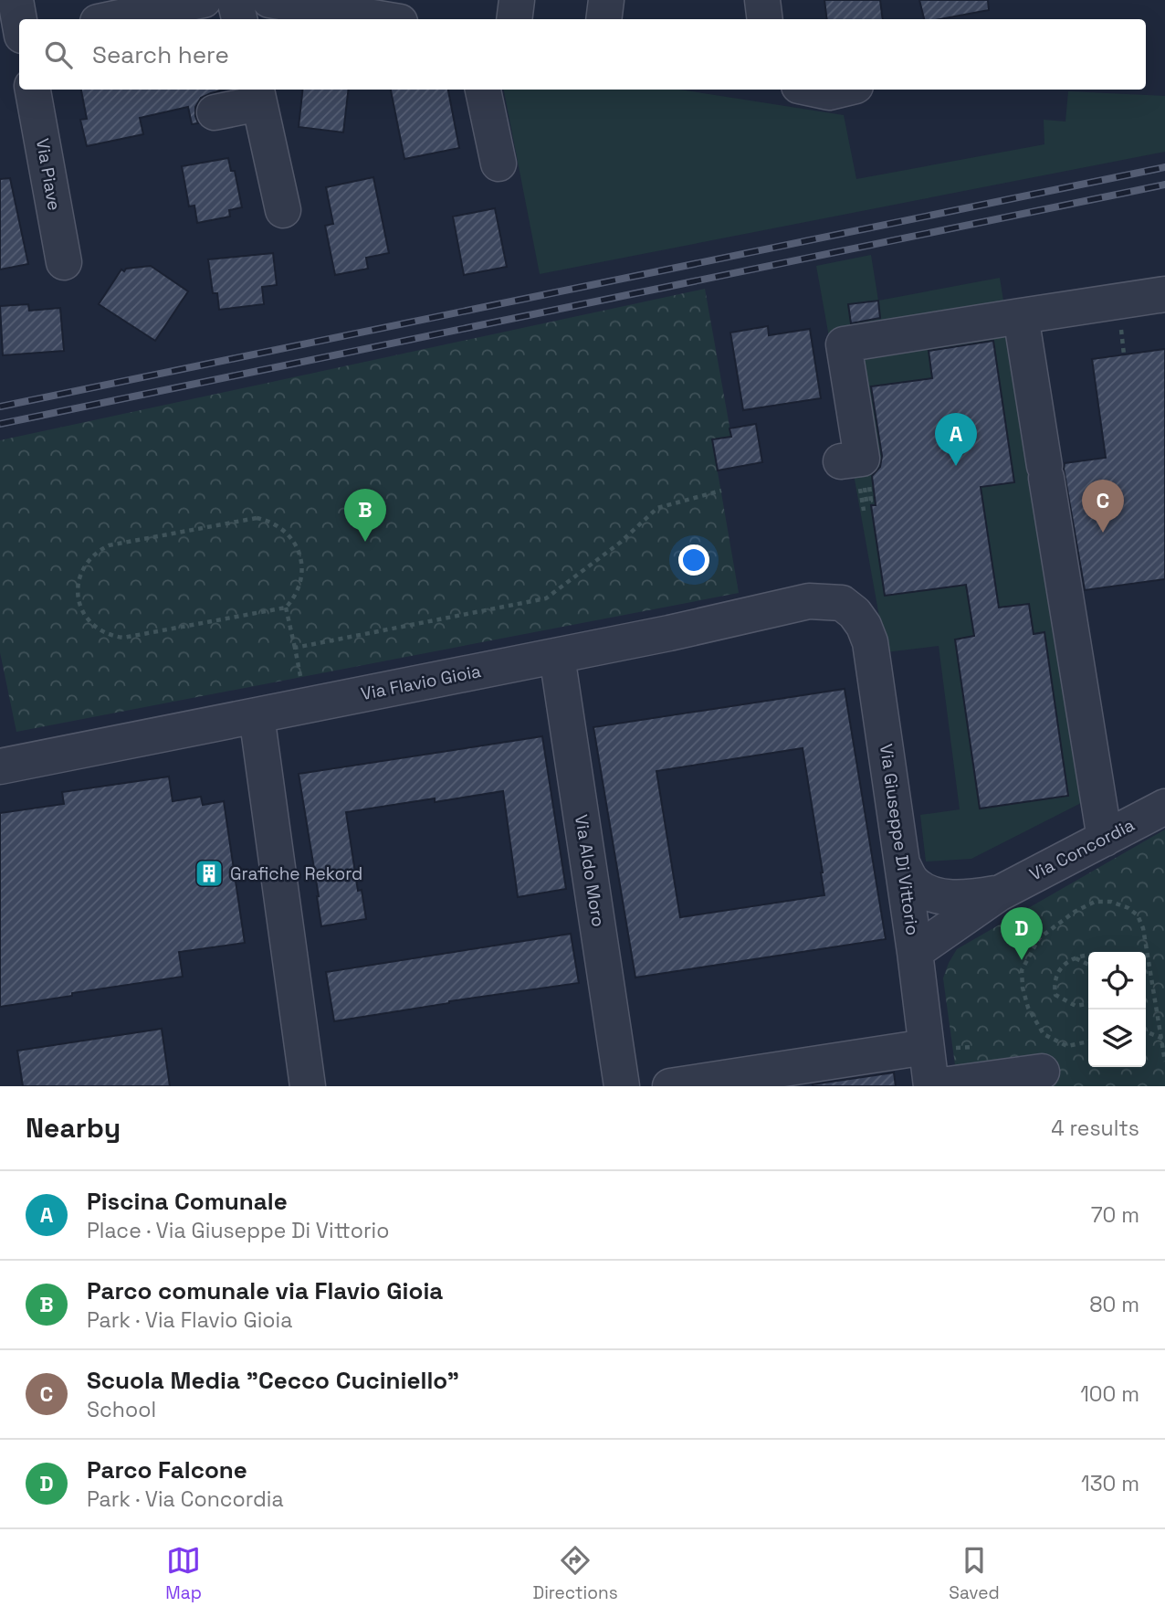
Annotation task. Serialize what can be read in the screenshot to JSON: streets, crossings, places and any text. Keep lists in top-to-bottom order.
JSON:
{
  "streets": {
    "street": [
      "Via Piave",
      "Via Flavio Gioia",
      "Via Giuseppe Di Vittorio",
      "Via Concordia",
      "Via Aldo Moro"
    ]
  },
  "crossings": [
    ["Via Flavio Gioia", "Via Giuseppe Di Vittorio"],
    ["Via Flavio Gioia", "Via Aldo Moro"],
    ["Via Giuseppe Di Vittorio", "Via Concordia"]
  ],
  "places": {
    "building": ["Grafiche Rekord"]
  },
  "page": {
    "search": "Search here",
    "pins": [
      "A",
      "C",
      "B",
      "D"
    ],
    "heading": ["Nearby", "4 results"],
    "list": [
      {
        "mark": "A",
        "name": "Piscina Comunale",
        "note": "Place · Via Giuseppe Di Vittorio",
        "value": "70 m"
      },
      {
        "mark": "B",
        "name": "Parco comunale via Flavio Gioia",
        "note": "Park · Via Flavio Gioia",
        "value": "80 m"
      },
      {
        "mark": "C",
        "name": "Scuola Media \"Cecco Cuciniello\"",
        "note": "School",
        "value": "100 m"
      },
      {
        "mark": "D",
        "name": "Parco Falcone",
        "note": "Park · Via Concordia",
        "value": "130 m"
      }
    ],
    "nav": ["Map", "Directions", "Saved"]
  }
}
